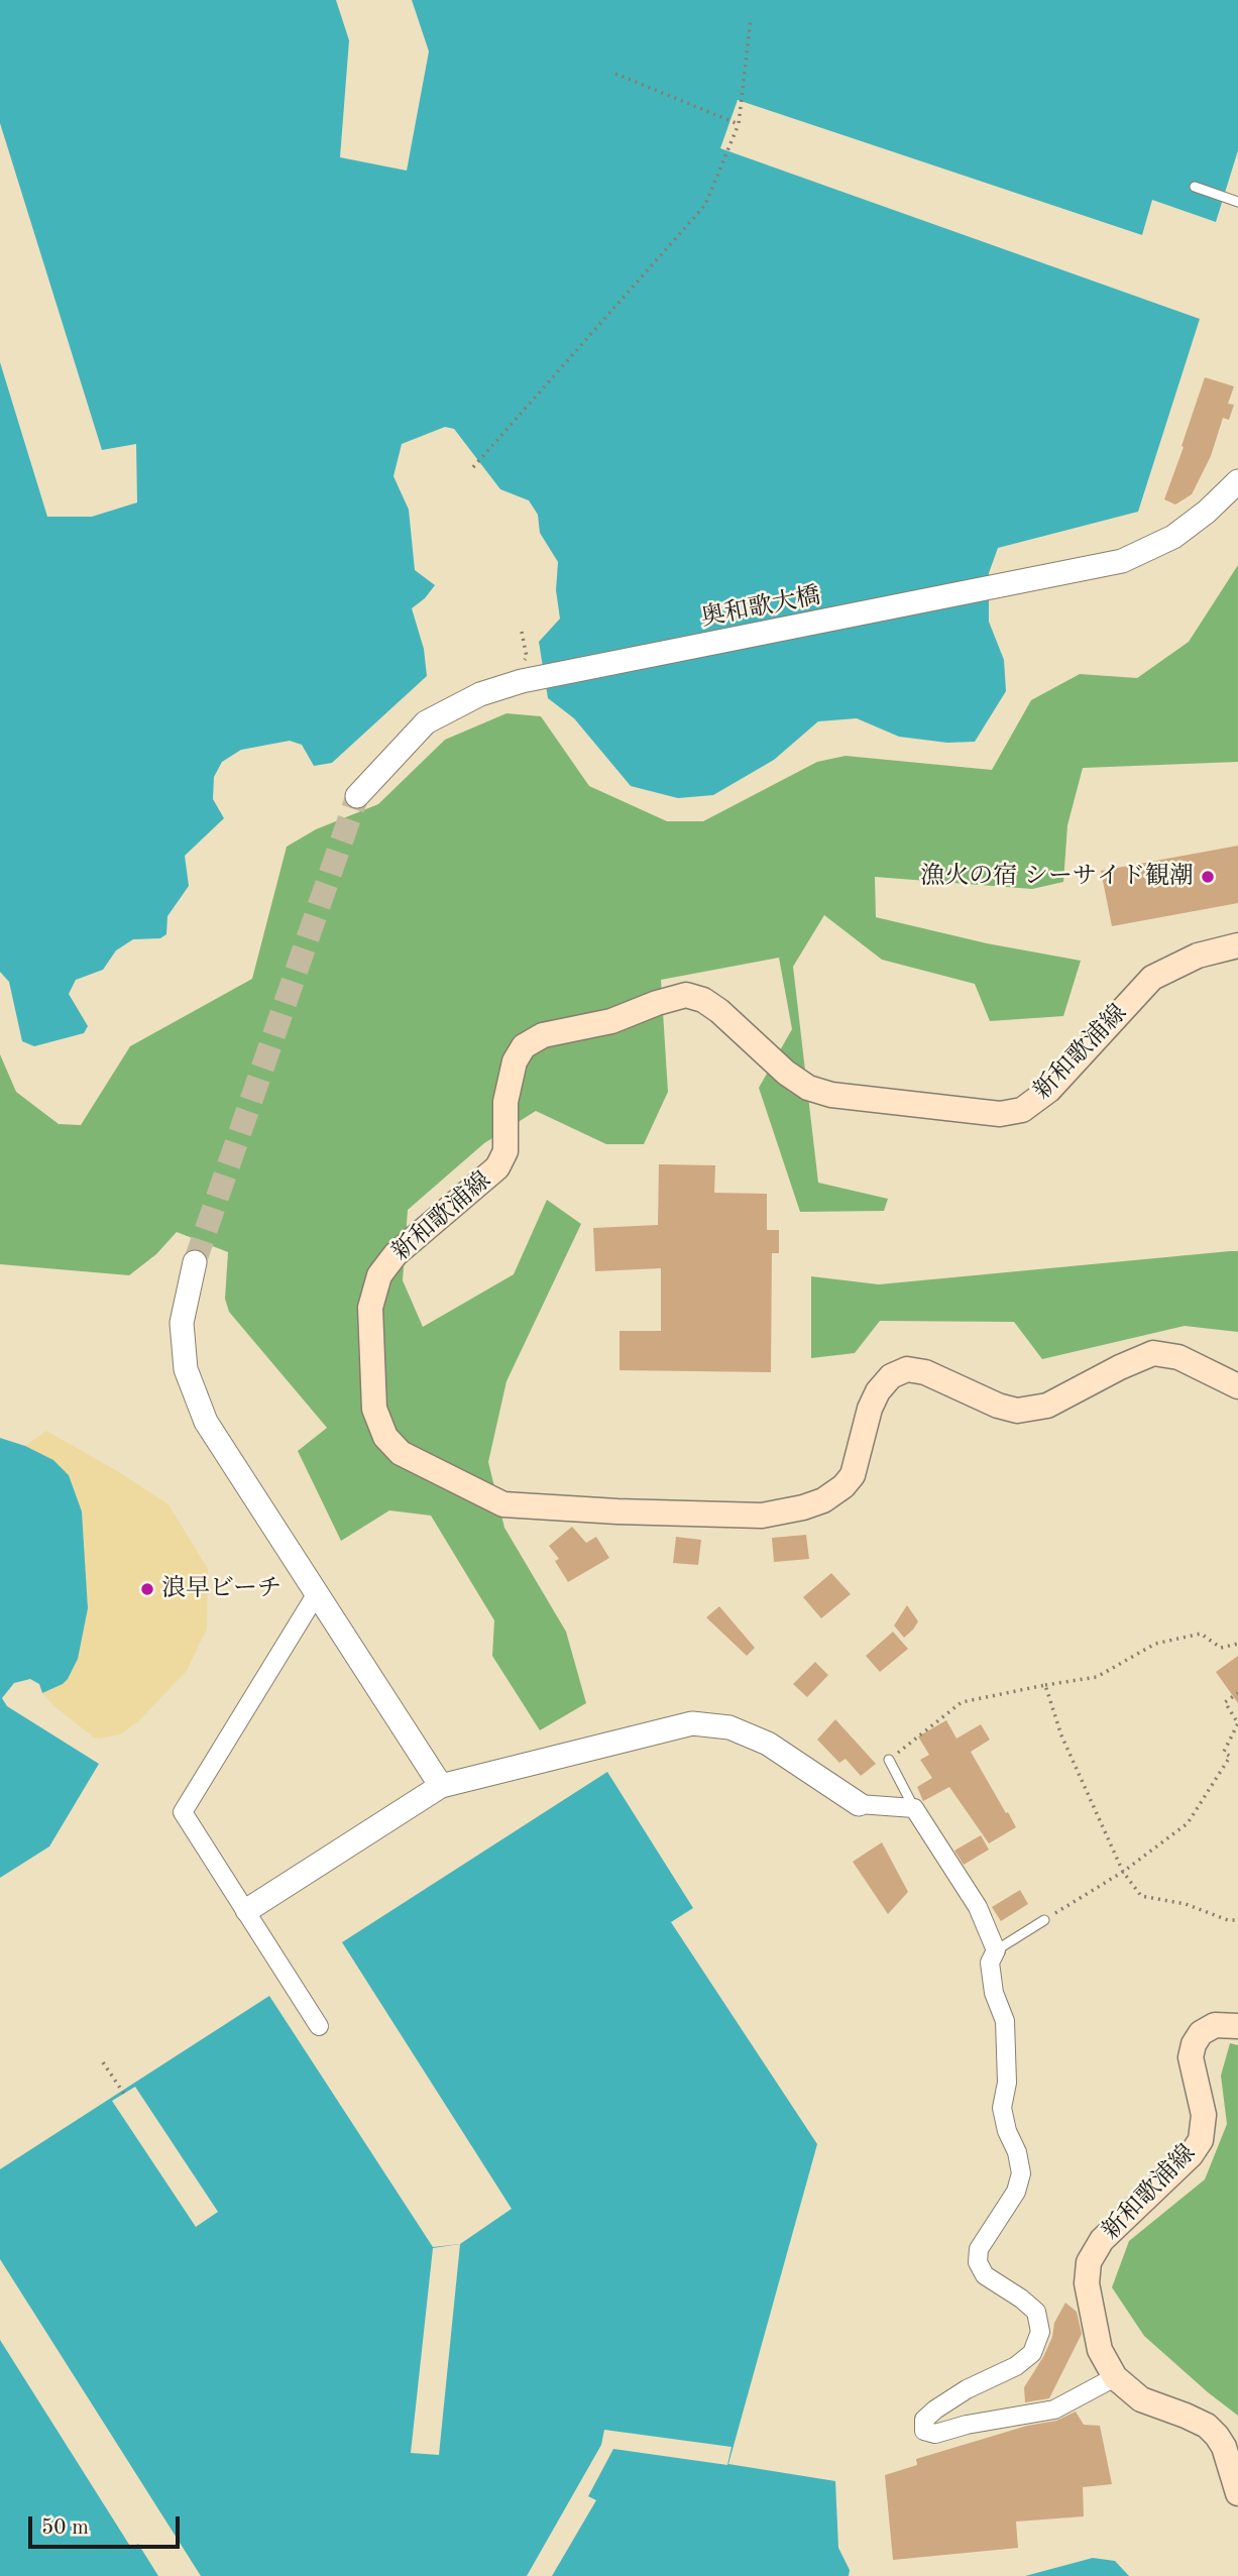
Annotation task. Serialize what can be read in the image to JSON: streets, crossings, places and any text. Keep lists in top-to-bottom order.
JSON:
{
  "streets": {
    "main road": ["新和歌浦線"],
    "street": ["奥和歌大橋"]
  },
  "places": ["漁火の宿 シーサイド観潮", "浪早ビーチ"],
  "scale_bar": "50 m"
}
